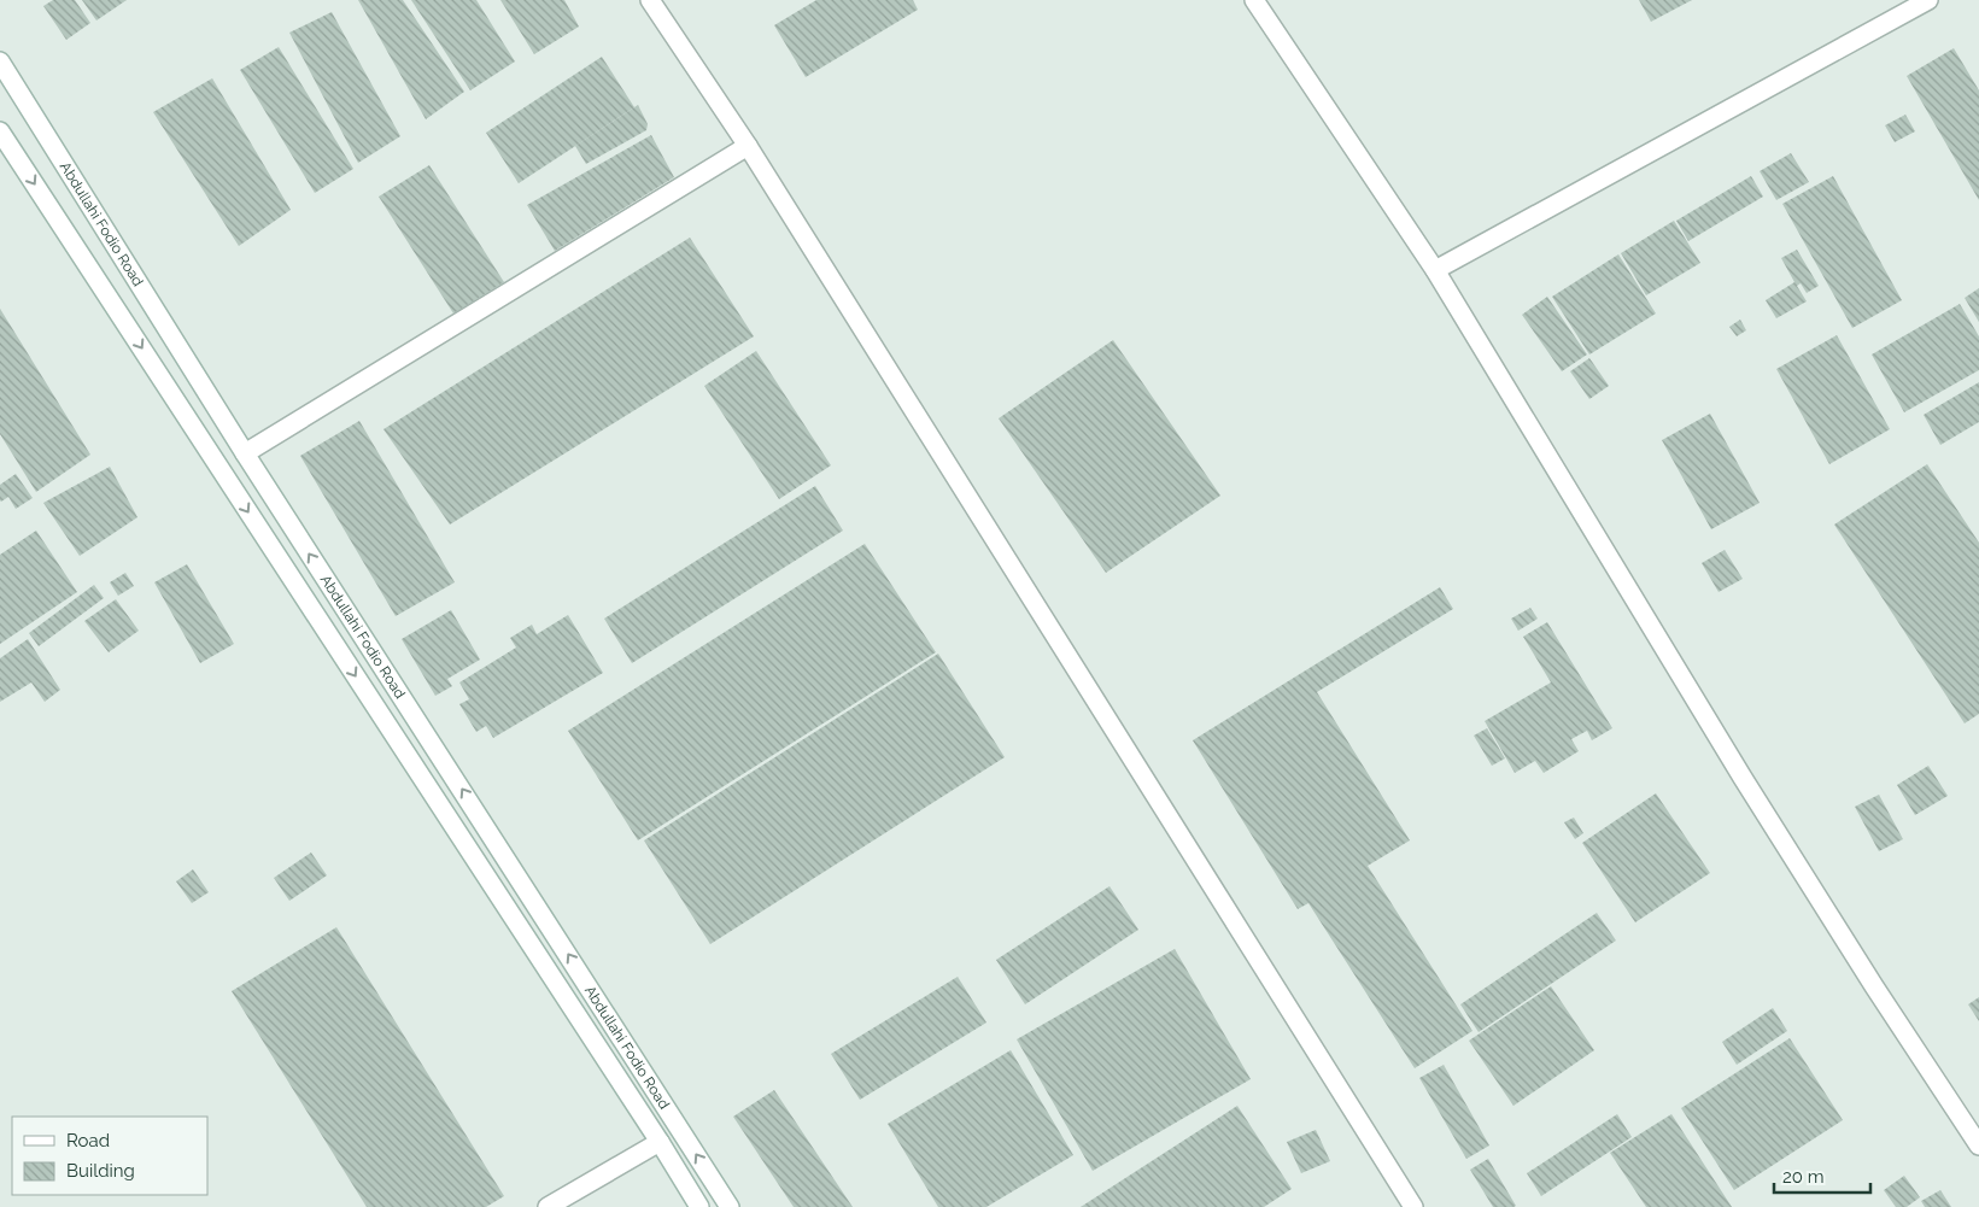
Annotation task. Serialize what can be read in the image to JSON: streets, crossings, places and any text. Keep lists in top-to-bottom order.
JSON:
{
  "streets": {
    "street": ["Abdullahi Fodio Road"]
  },
  "legend": ["Road", "Building"],
  "scale_bar": "20 m"
}
